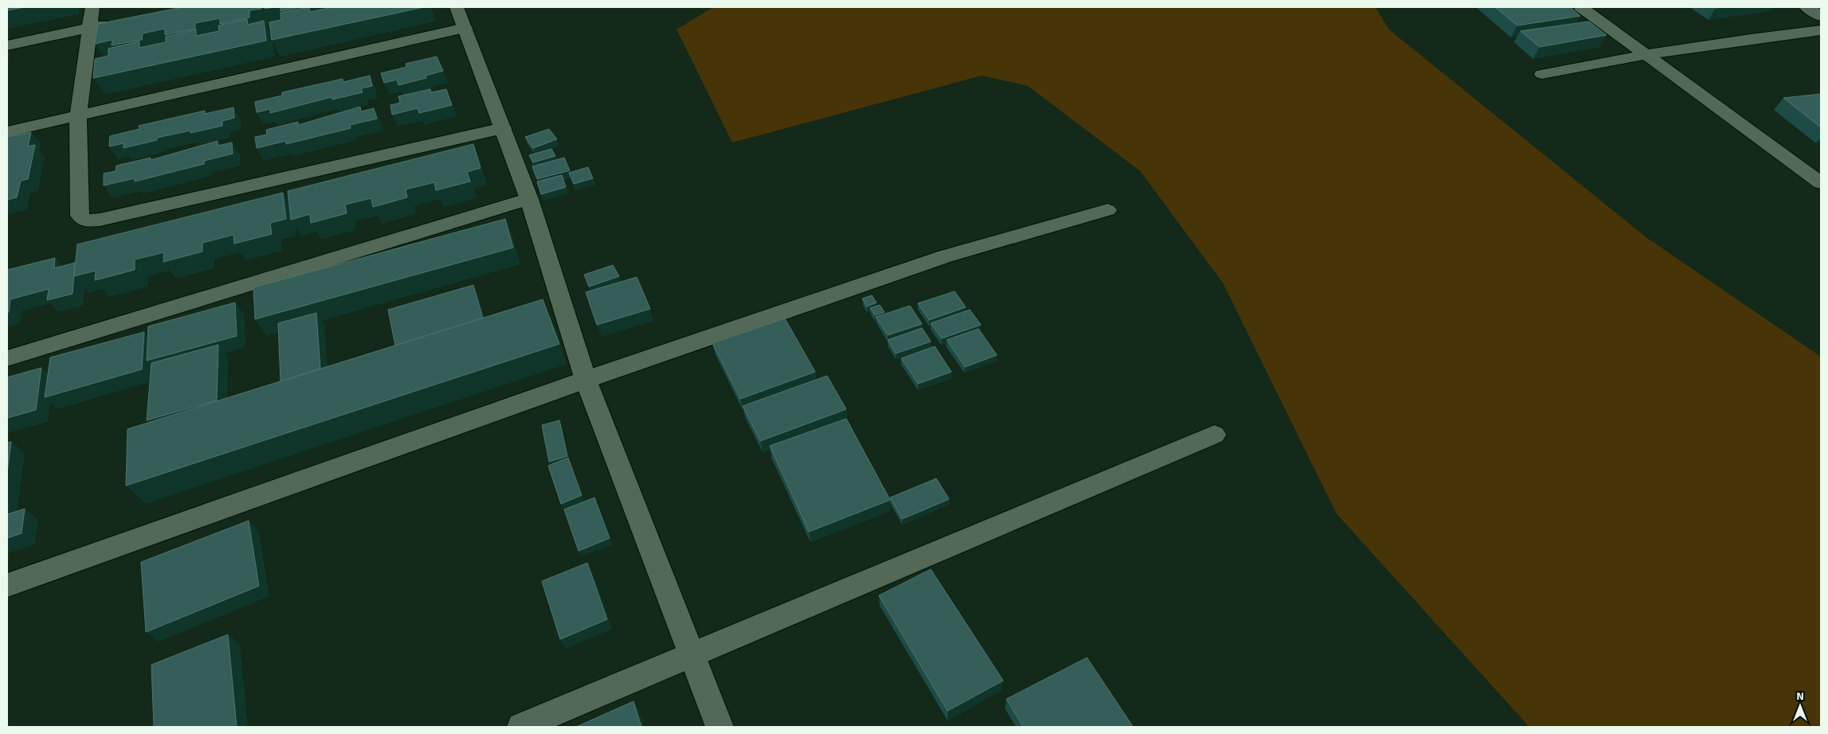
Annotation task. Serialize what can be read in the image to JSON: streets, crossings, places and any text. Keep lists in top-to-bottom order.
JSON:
{
  "north": "top"
}
